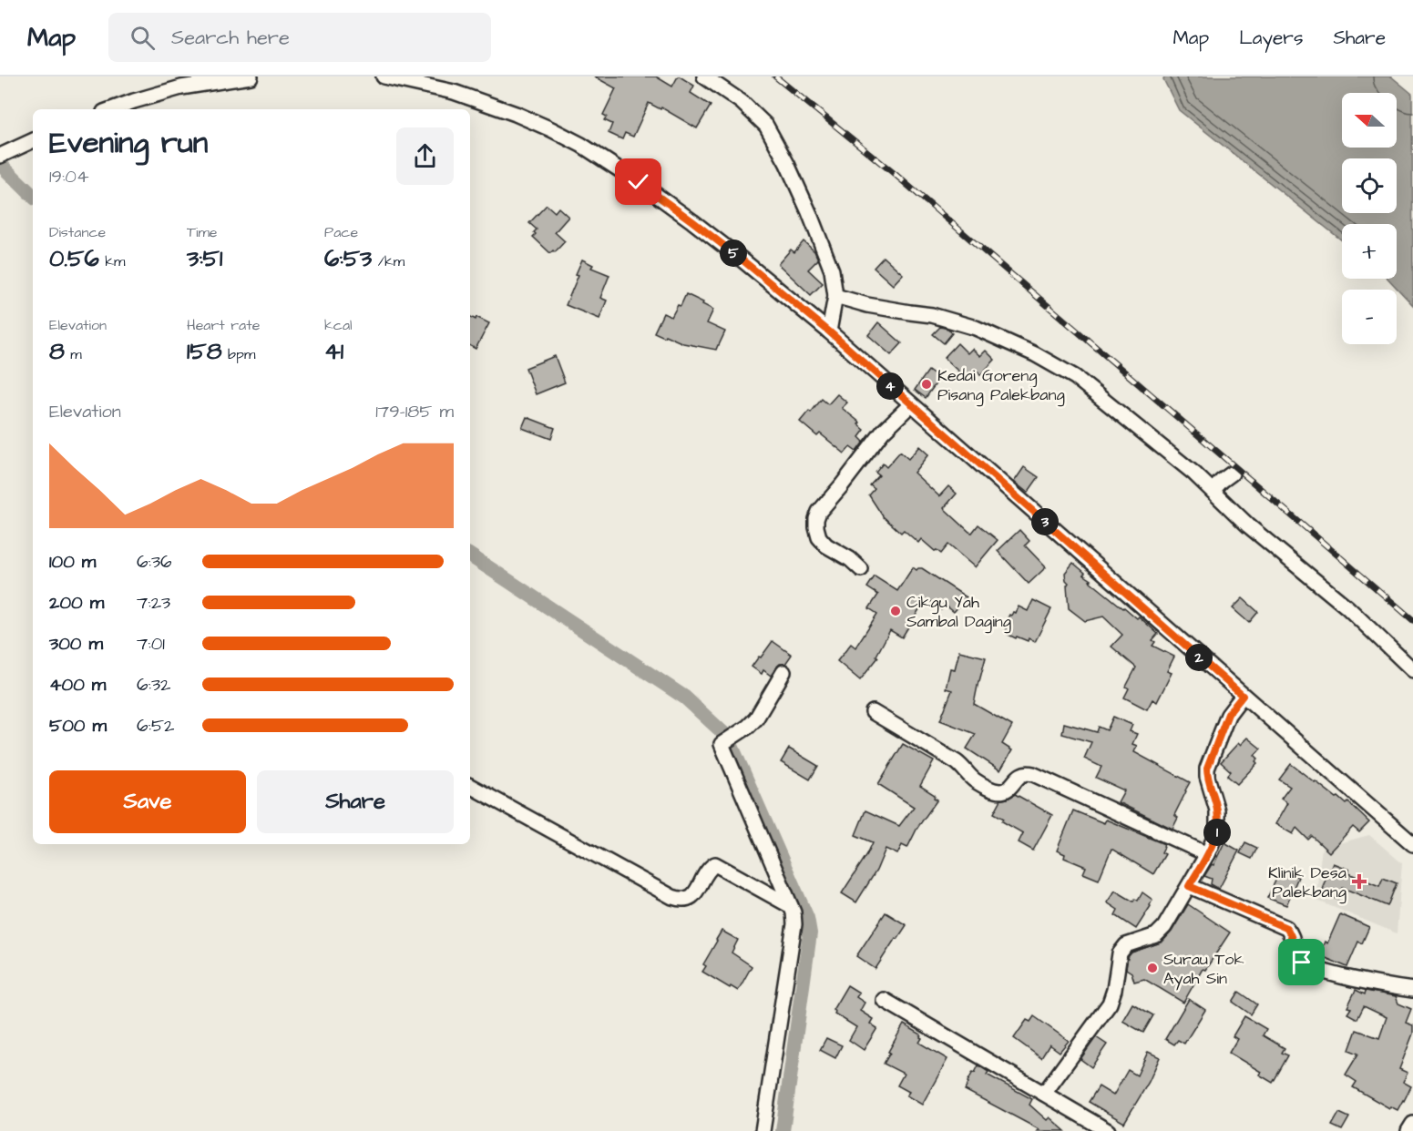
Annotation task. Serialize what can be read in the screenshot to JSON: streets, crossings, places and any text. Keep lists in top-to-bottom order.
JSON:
{
  "places": {
    "other": ["Kedai Goreng Pisang Palekbang", "Cikgu Yah Sambal Daging", "Surau Tok Ayah Sin"],
    "health": ["Klinik Desa Palekbang"]
  },
  "north": "left",
  "page": {
    "header": "Map",
    "search": "Search here",
    "nav": ["Map", "Layers", "Share"],
    "map_buttons": ["+", "−"],
    "heading": ["Evening run", "19:04"],
    "stats": [
      ["Distance", "0.56 km"],
      ["Time", "3:51"],
      ["Pace", "6:53 /km"],
      ["Elevation", "8 m"],
      ["Heart rate", "158 bpm"],
      ["kcal", "41"]
    ],
    "pins": [
      "5",
      "4",
      "3",
      "2",
      "1"
    ],
    "chart": ["Elevation", "179–185 m"],
    "list": [
      {
        "name": "100 m",
        "note": "6:36"
      },
      {
        "name": "200 m",
        "note": "7:23"
      },
      {
        "name": "300 m",
        "note": "7:01"
      },
      {
        "name": "400 m",
        "note": "6:32"
      },
      {
        "name": "500 m",
        "note": "6:52"
      }
    ],
    "buttons": ["Save", "Share"]
  }
}
